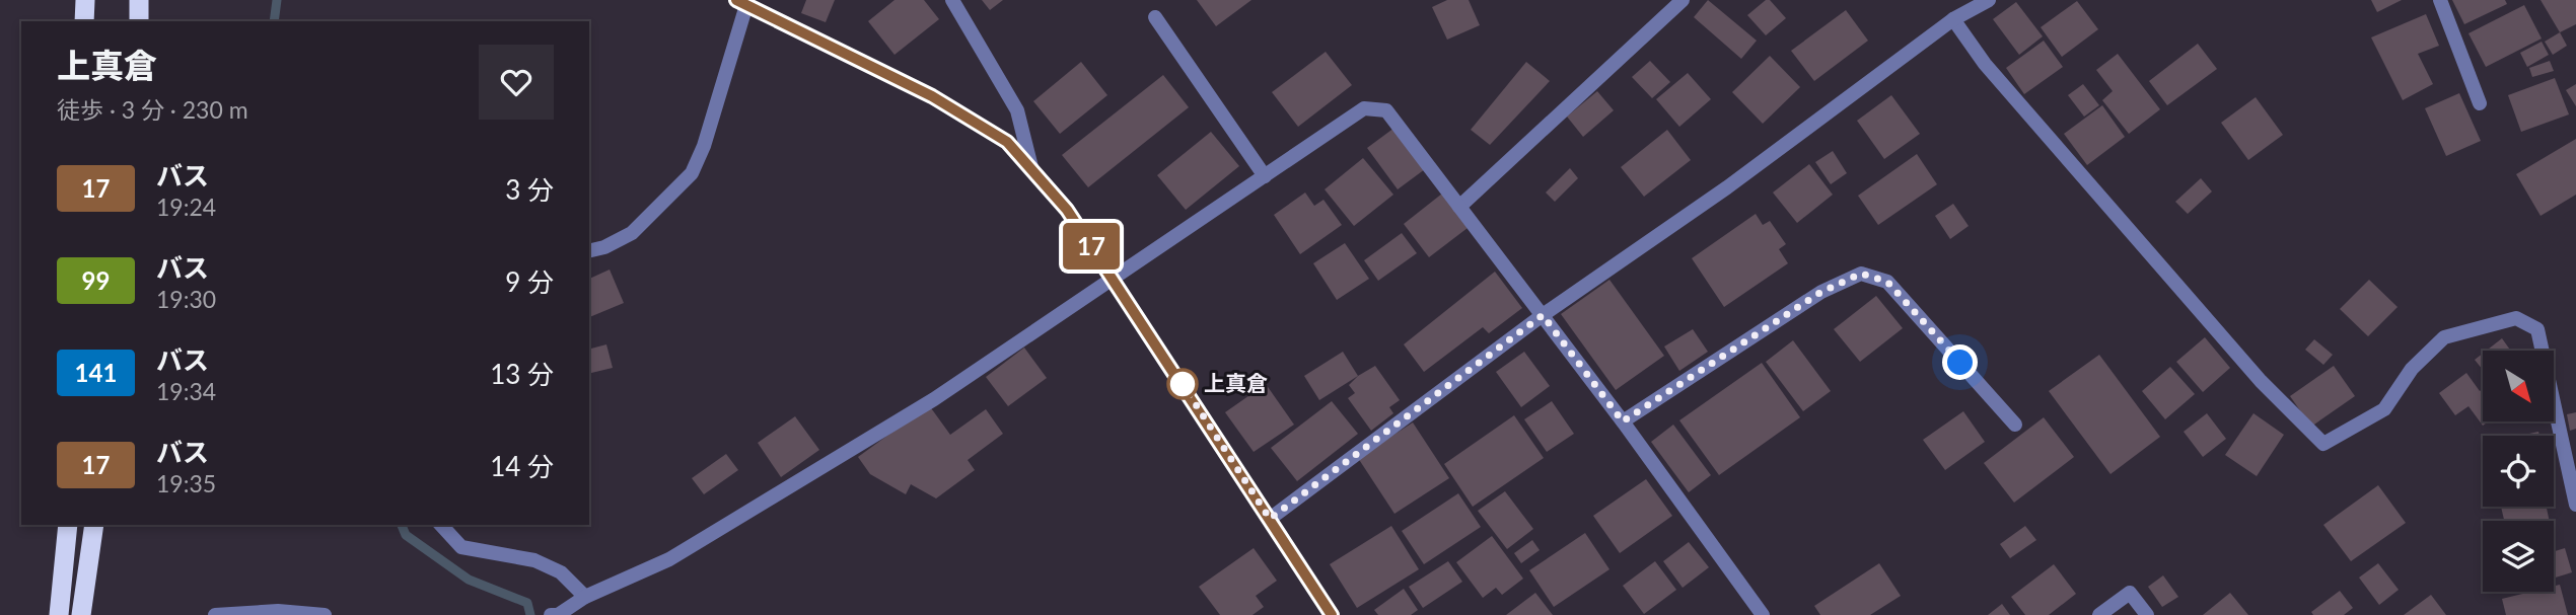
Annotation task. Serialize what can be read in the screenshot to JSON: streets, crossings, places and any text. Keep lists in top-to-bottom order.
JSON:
{
  "places": ["上真倉"],
  "lines": ["bus line 17"],
  "north": "bottom right",
  "page": {
    "on_map": "17",
    "heading": ["上真倉", "徒歩 · 3 分 · 230 m"],
    "list": [
      {
        "mark": "17",
        "name": "バス",
        "note": "19:24",
        "value": "3 分"
      },
      {
        "mark": "99",
        "name": "バス",
        "note": "19:30",
        "value": "9 分"
      },
      {
        "mark": "141",
        "name": "バス",
        "note": "19:34",
        "value": "13 分"
      },
      {
        "mark": "17",
        "name": "バス",
        "note": "19:35",
        "value": "14 分"
      }
    ]
  }
}
